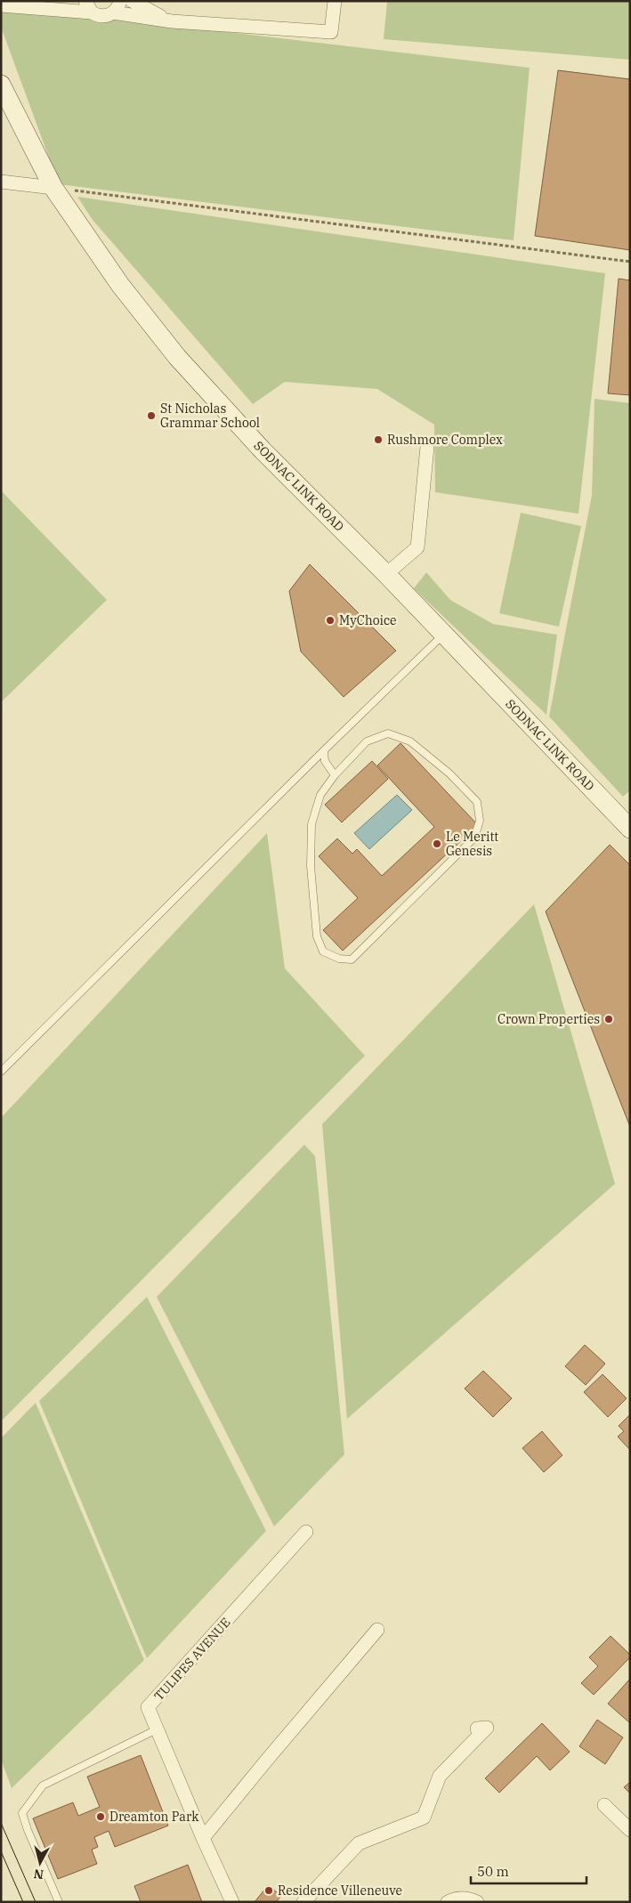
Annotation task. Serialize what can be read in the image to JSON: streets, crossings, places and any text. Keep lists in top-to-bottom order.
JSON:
{
  "streets": {
    "main road": ["SODNAC LINK ROAD"],
    "street": ["TULIPES AVENUE"]
  },
  "places": [
    "St Nicholas Grammar School",
    "Rushmore Complex",
    "MyChoice",
    "Le Meritt Genesis",
    "Crown Properties",
    "Dreamton Park",
    "Residence Villeneuve"
  ],
  "scale_bar": "50 m",
  "north": "bottom"
}
